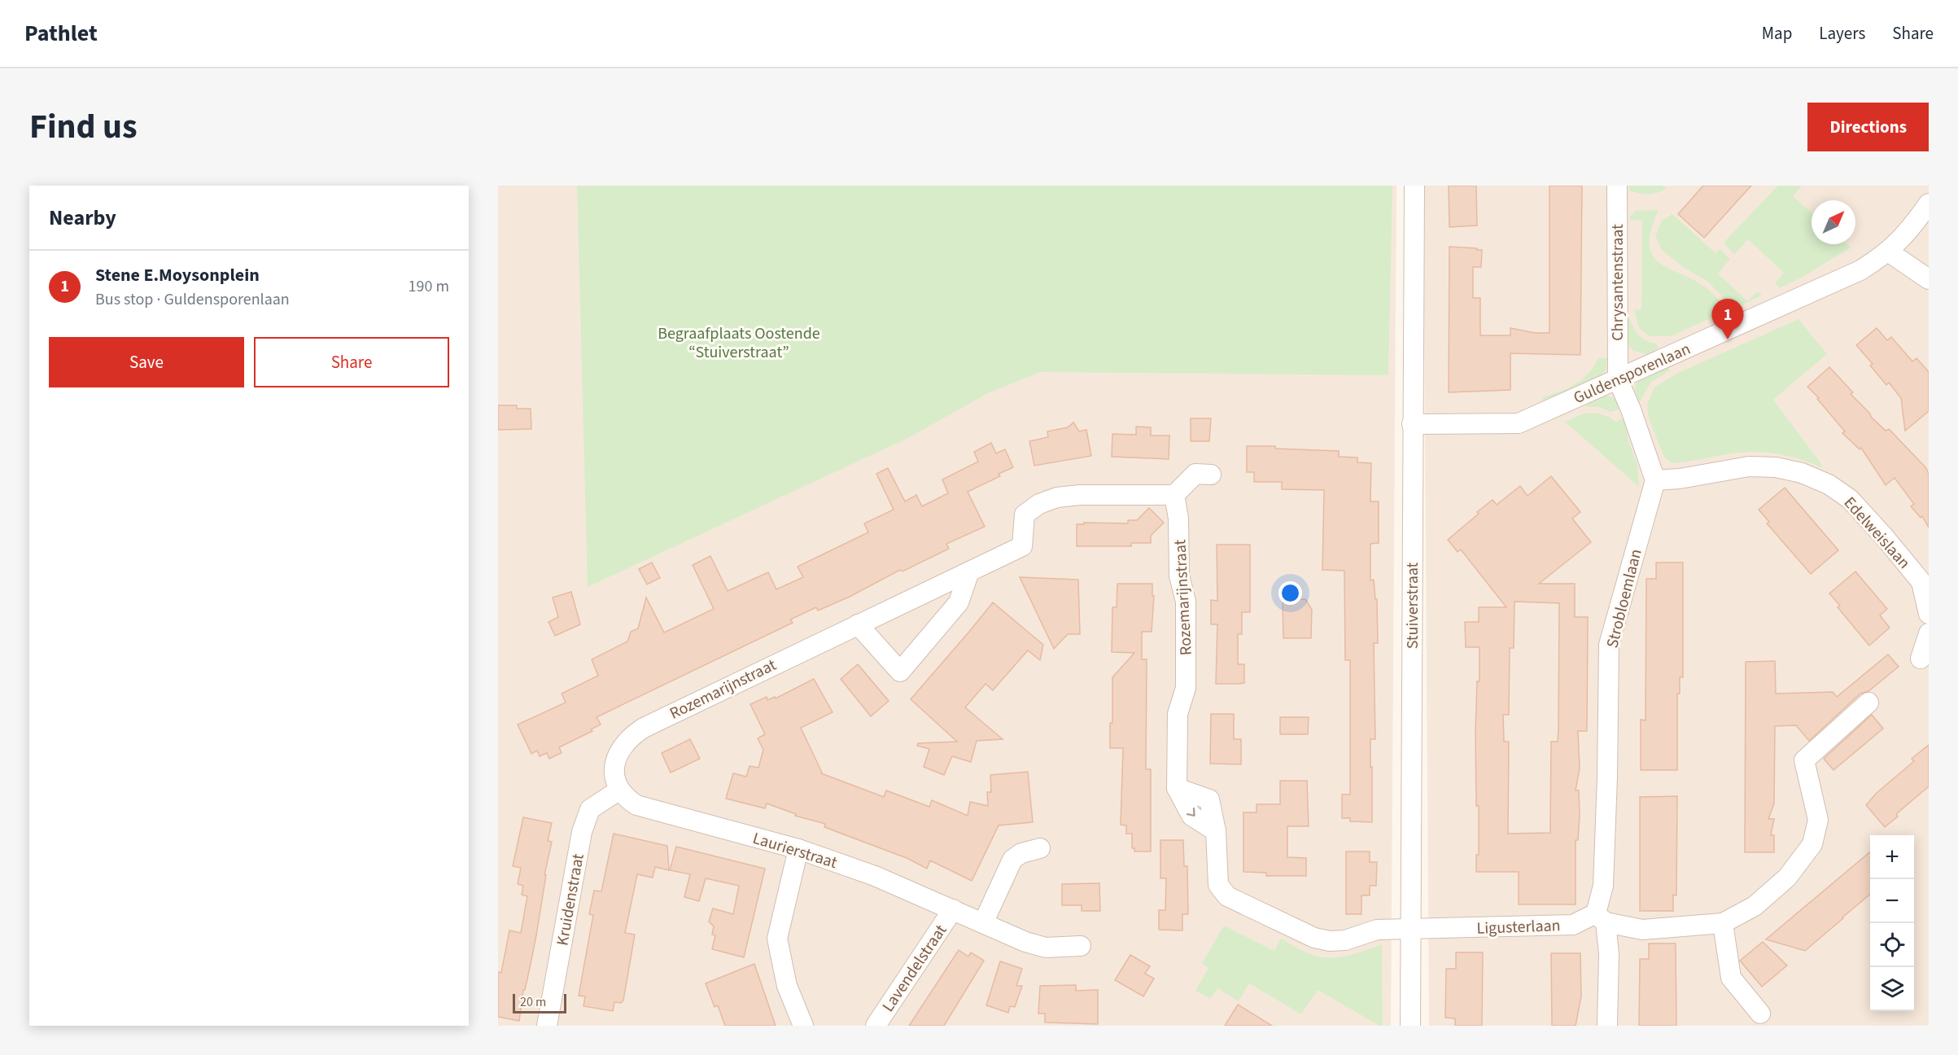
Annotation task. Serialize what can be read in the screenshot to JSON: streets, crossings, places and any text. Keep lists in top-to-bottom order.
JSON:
{
  "streets": {
    "street": [
      "Chrysantenstraat",
      "Guldensporenlaan",
      "Edelweislaan",
      "Rozemarijnstraat",
      "Strobloemlaan",
      "Stuiverstraat",
      "Laurierstraat",
      "Kruidenstraat",
      "Ligusterlaan",
      "Lavendelstraat"
    ]
  },
  "crossings": [
    ["Chrysantenstraat", "Guldensporenlaan"],
    ["Guldensporenlaan", "Stuiverstraat"],
    ["Edelweislaan", "Strobloemlaan"],
    ["Rozemarijnstraat", "Stuiverstraat"],
    ["Rozemarijnstraat", "Laurierstraat"],
    ["Rozemarijnstraat", "Kruidenstraat"],
    ["Rozemarijnstraat", "Ligusterlaan"],
    ["Strobloemlaan", "Ligusterlaan"],
    ["Stuiverstraat", "Ligusterlaan"],
    ["Laurierstraat", "Kruidenstraat"],
    ["Laurierstraat", "Lavendelstraat"]
  ],
  "parks": ["Begraafplaats Oostende “Stuiverstraat”"],
  "scale_bar": "20 m",
  "north": "top right",
  "page": {
    "header": "Pathlet",
    "nav": ["Map", "Layers", "Share"],
    "title": "Find us",
    "buttons": [
      "Directions",
      ["Save", "Share"]
    ],
    "heading": "Nearby",
    "list": [
      {
        "mark": "1",
        "name": "Stene E.Moysonplein",
        "note": "Bus stop · Guldensporenlaan",
        "value": "190 m"
      }
    ],
    "pins": "1",
    "map_buttons": ["+", "−"],
    "scale": "20 m"
  }
}
